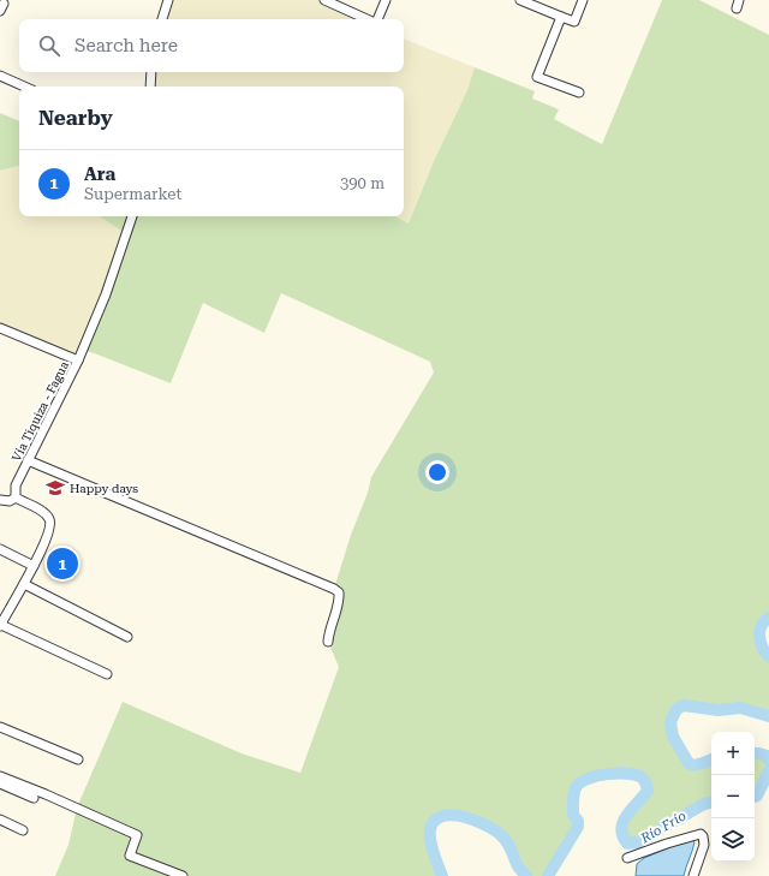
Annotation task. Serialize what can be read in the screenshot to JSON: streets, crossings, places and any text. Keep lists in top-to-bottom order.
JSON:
{
  "streets": {
    "street": ["Vía Tiquiza - Fagua"]
  },
  "water": ["Río Frío"],
  "places": {
    "school or university": ["Happy days"]
  },
  "page": {
    "search": "Search here",
    "heading": "Nearby",
    "list": [
      {
        "mark": "1",
        "name": "Ara",
        "note": "Supermarket",
        "value": "390 m"
      }
    ],
    "pins": "1",
    "map_buttons": ["+", "−"]
  }
}
